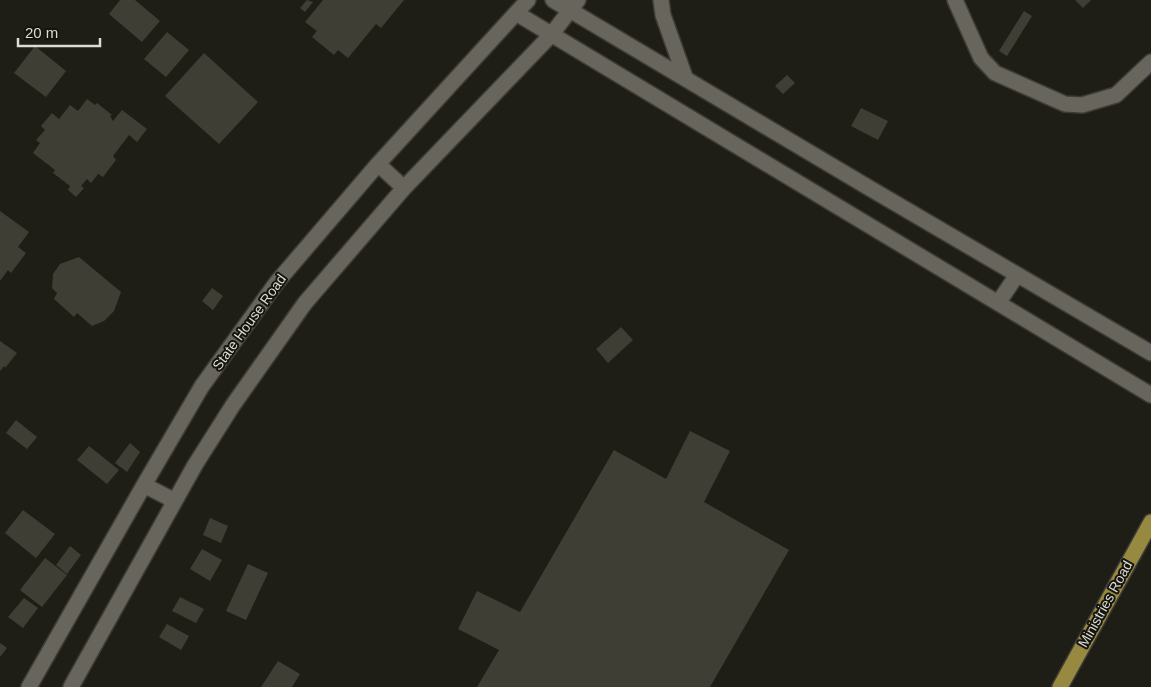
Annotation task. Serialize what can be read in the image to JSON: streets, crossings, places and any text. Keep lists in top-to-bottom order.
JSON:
{
  "streets": {
    "main road": ["State House Road", "Ministries Road"]
  },
  "scale_bar": "20 m"
}
